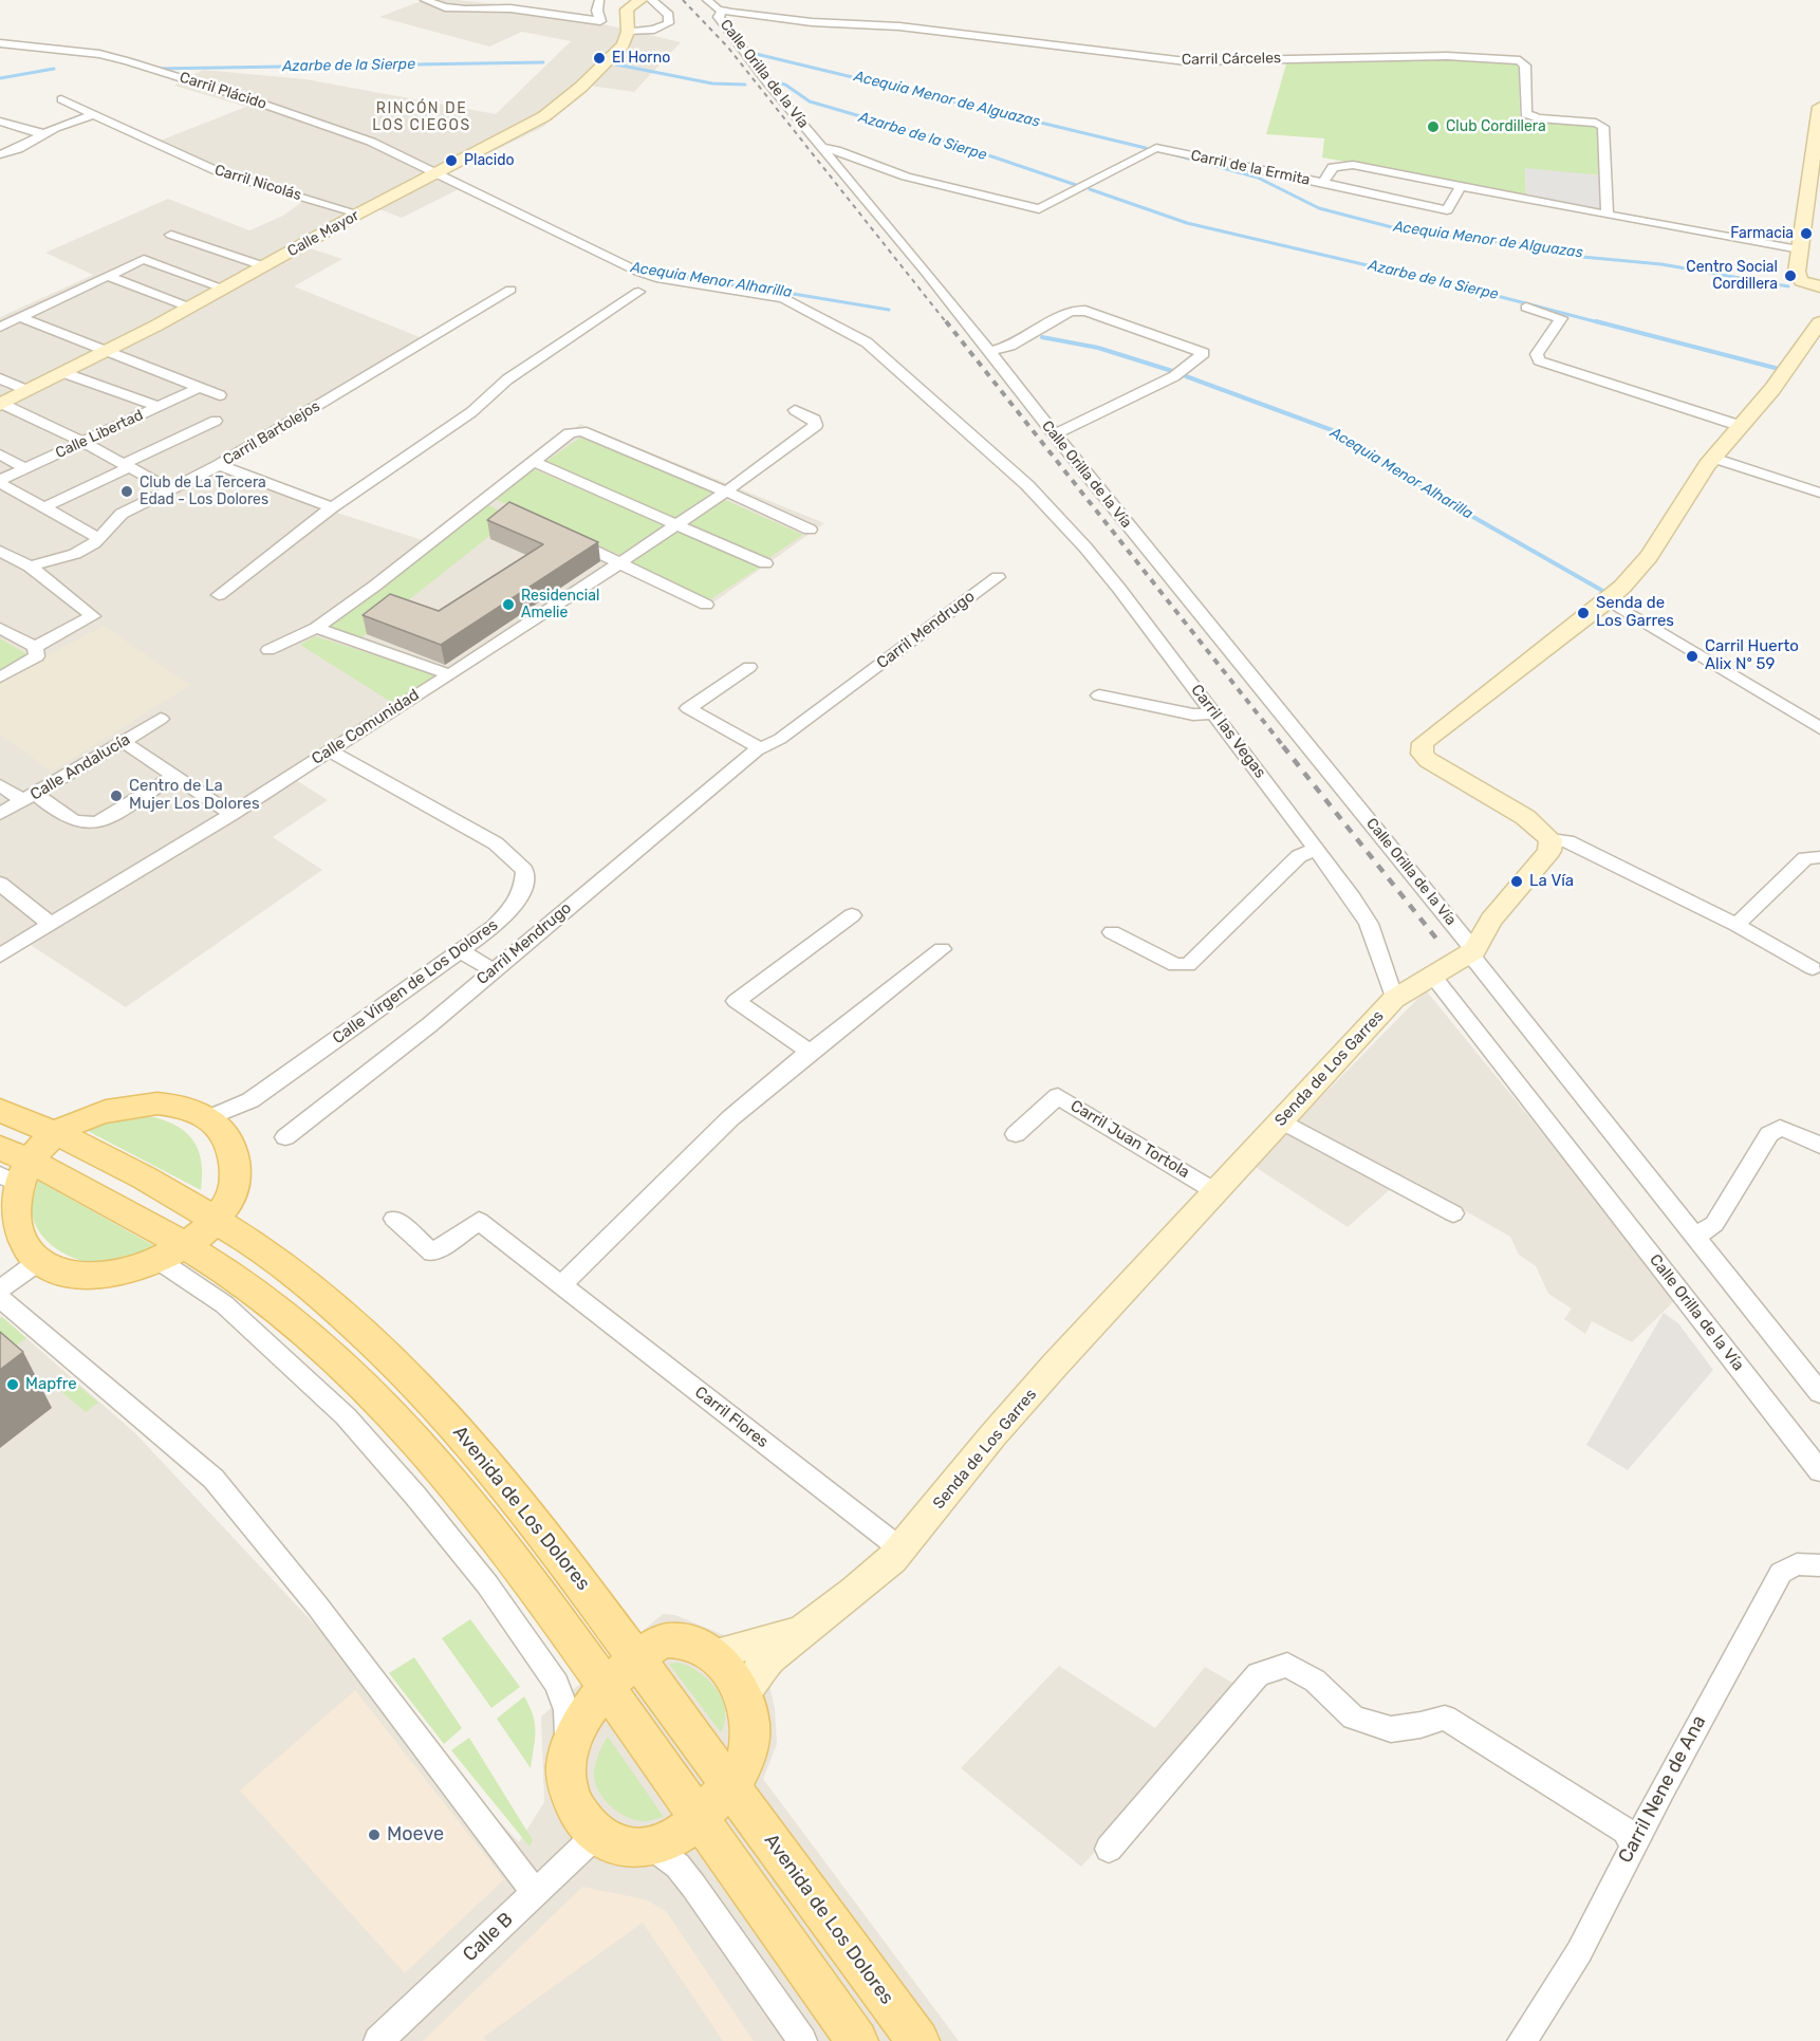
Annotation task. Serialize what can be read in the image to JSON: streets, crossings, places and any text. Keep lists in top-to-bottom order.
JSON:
{
  "streets": {
    "main road": ["Avenida de Los Dolores"],
    "street": [
      "Carril Cárceles",
      "Calle Orilla de la Vía",
      "Carril Plácido",
      "Carril de la Ermita",
      "Carril Nicolás",
      "Calle Mayor",
      "Carril Bartolejos",
      "Calle Libertad",
      "Carril Mendrugo",
      "Calle Comunidad",
      "Carril las Vegas",
      "Calle Andalucía",
      "Calle Virgen de Los Dolores",
      "Senda de Los Garres",
      "Carril Juan Tortola",
      "Carril Flores",
      "Carril Nene de Ana",
      "Calle B"
    ]
  },
  "crossings": [
    ["Carril Cárceles", "Calle Orilla de la Vía"],
    ["Carril Cárceles", "Carril de la Ermita"],
    ["Calle Orilla de la Vía", "Carril de la Ermita"],
    ["Calle Orilla de la Vía", "Senda de Los Garres"],
    ["Carril Plácido", "Calle Mayor"],
    ["Carril Plácido", "Carril las Vegas"],
    ["Carril Nicolás", "Calle Mayor"],
    ["Calle Comunidad", "Calle Virgen de Los Dolores"],
    ["Carril las Vegas", "Senda de Los Garres"],
    ["Senda de Los Garres", "Carril Juan Tortola"],
    ["Senda de Los Garres", "Carril Flores"]
  ],
  "districts": ["RINCÓN DE LOS CIEGOS"],
  "water": ["Azarbe de la Sierpe", "Acequia Menor de Alguazas", "Acequia Menor Alharilla"],
  "places": [
    "El Horno",
    "Club Cordillera",
    "Placido",
    "Farmacia",
    "Centro Social Cordillera",
    "Club de La Tercera Edad - Los Dolores",
    "Residencial Amelie",
    "Senda de Los Garres",
    "Carril Huerto Alix Nº 59",
    "Centro de La Mujer Los Dolores",
    "La Vía",
    "Mapfre",
    "Moeve"
  ]
}
